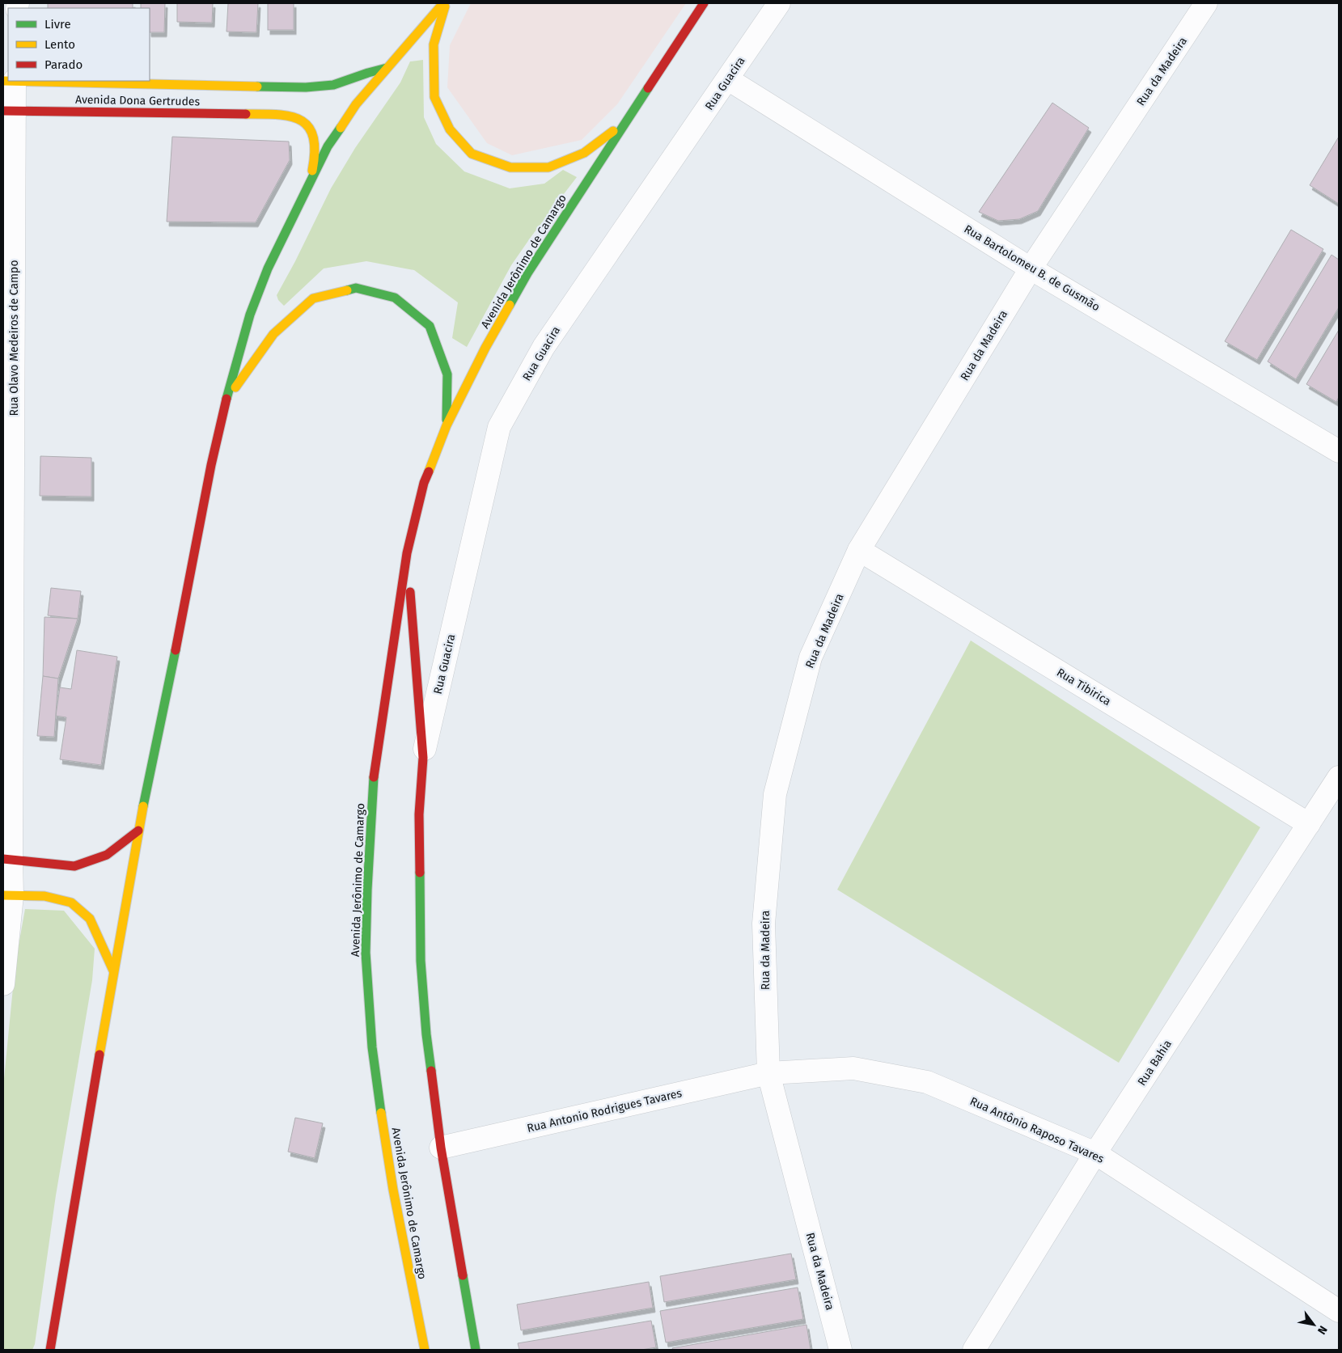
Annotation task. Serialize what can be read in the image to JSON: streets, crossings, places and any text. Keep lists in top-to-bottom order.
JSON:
{
  "streets": {
    "main road": ["Avenida Dona Gertrudes", "Avenida Jerônimo de Camargo"],
    "street": [
      "Rua da Madeira",
      "Rua Guacira",
      "Rua Bartolomeu B. de Gusmão",
      "Rua Olavo Medeiros de Campo",
      "Rua Tibirica",
      "Rua Bahia",
      "Rua Antonio Rodrigues Tavares",
      "Rua Antônio Raposo Tavares"
    ]
  },
  "crossings": [
    ["Rua da Madeira", "Rua Bartolomeu B. de Gusmão"],
    ["Rua da Madeira", "Rua Tibirica"],
    ["Rua da Madeira", "Rua Antonio Rodrigues Tavares"],
    ["Rua da Madeira", "Rua Antônio Raposo Tavares"],
    ["Rua Guacira", "Avenida Jerônimo de Camargo"],
    ["Rua Guacira", "Rua Bartolomeu B. de Gusmão"],
    ["Avenida Dona Gertrudes", "Rua Olavo Medeiros de Campo"],
    ["Avenida Jerônimo de Camargo", "Rua Antonio Rodrigues Tavares"],
    ["Rua Tibirica", "Rua Bahia"],
    ["Rua Bahia", "Rua Antônio Raposo Tavares"],
    ["Rua Antonio Rodrigues Tavares", "Rua Antônio Raposo Tavares"]
  ],
  "legend": ["Livre", "Lento", "Parado"],
  "north": "bottom right"
}
